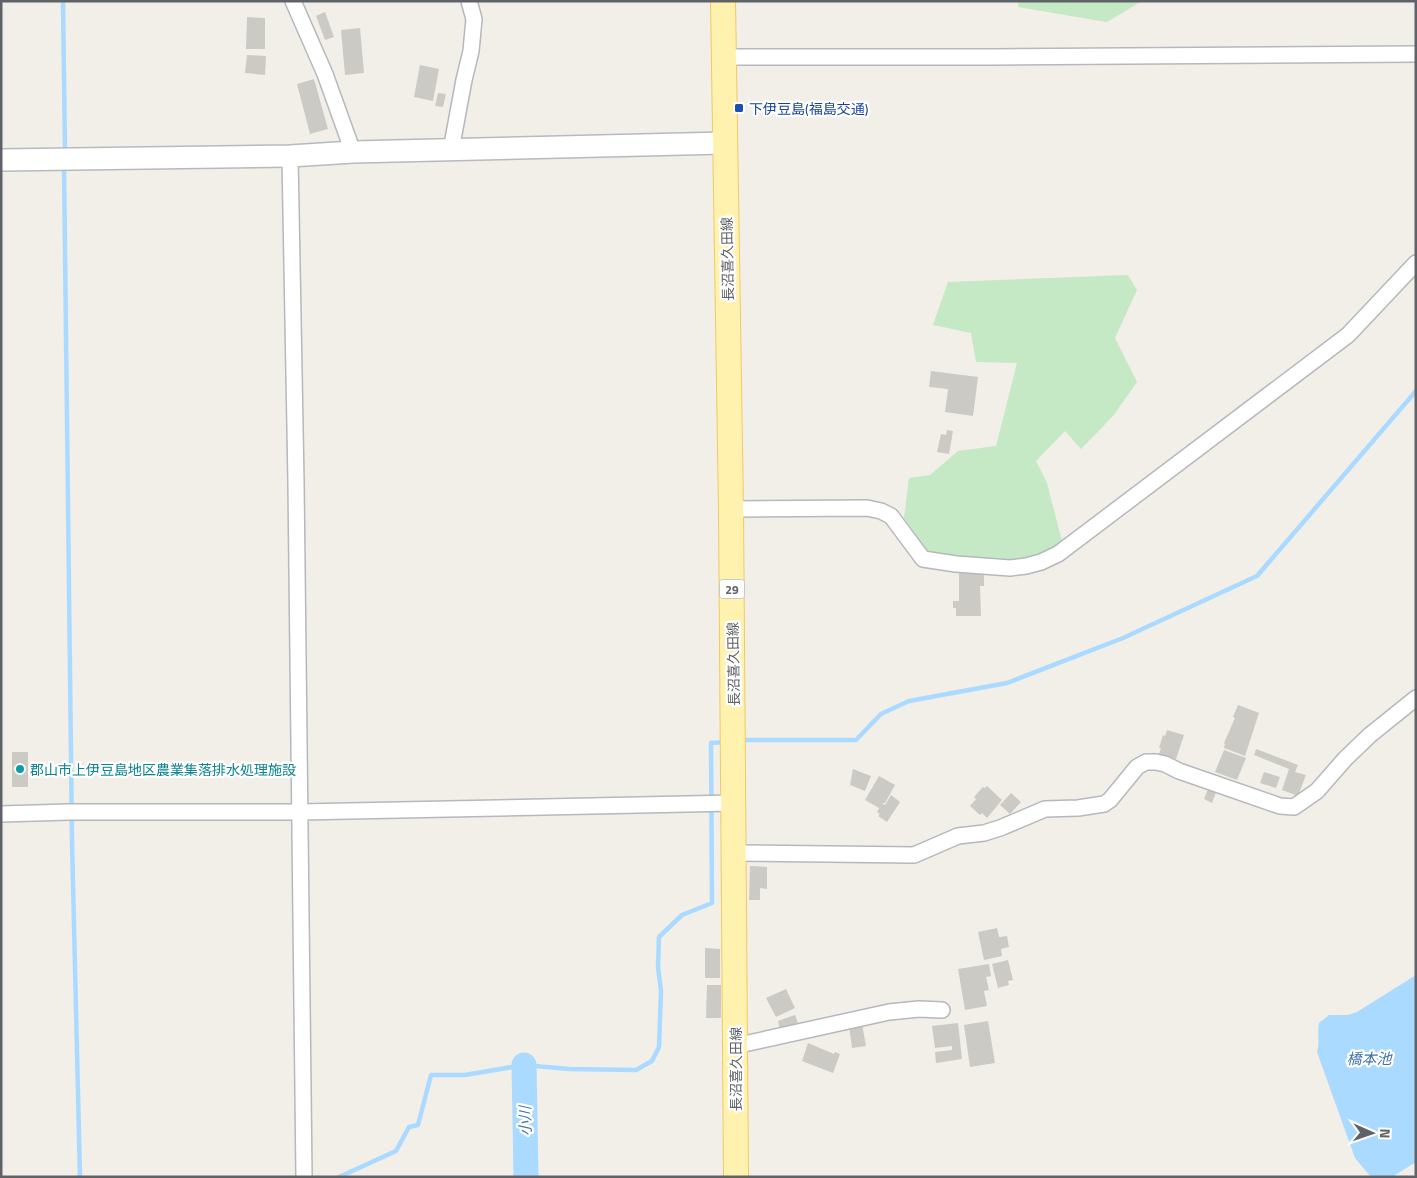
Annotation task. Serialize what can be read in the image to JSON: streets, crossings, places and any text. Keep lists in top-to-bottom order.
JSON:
{
  "streets": {
    "main road": ["長沼喜久田線", "29"]
  },
  "water": ["橋本池", "小川"],
  "places": {
    "transit": ["下伊豆島(福島交通)"],
    "other": ["郡山市上伊豆島地区農業集落排水処理施設"]
  },
  "north": "right"
}
